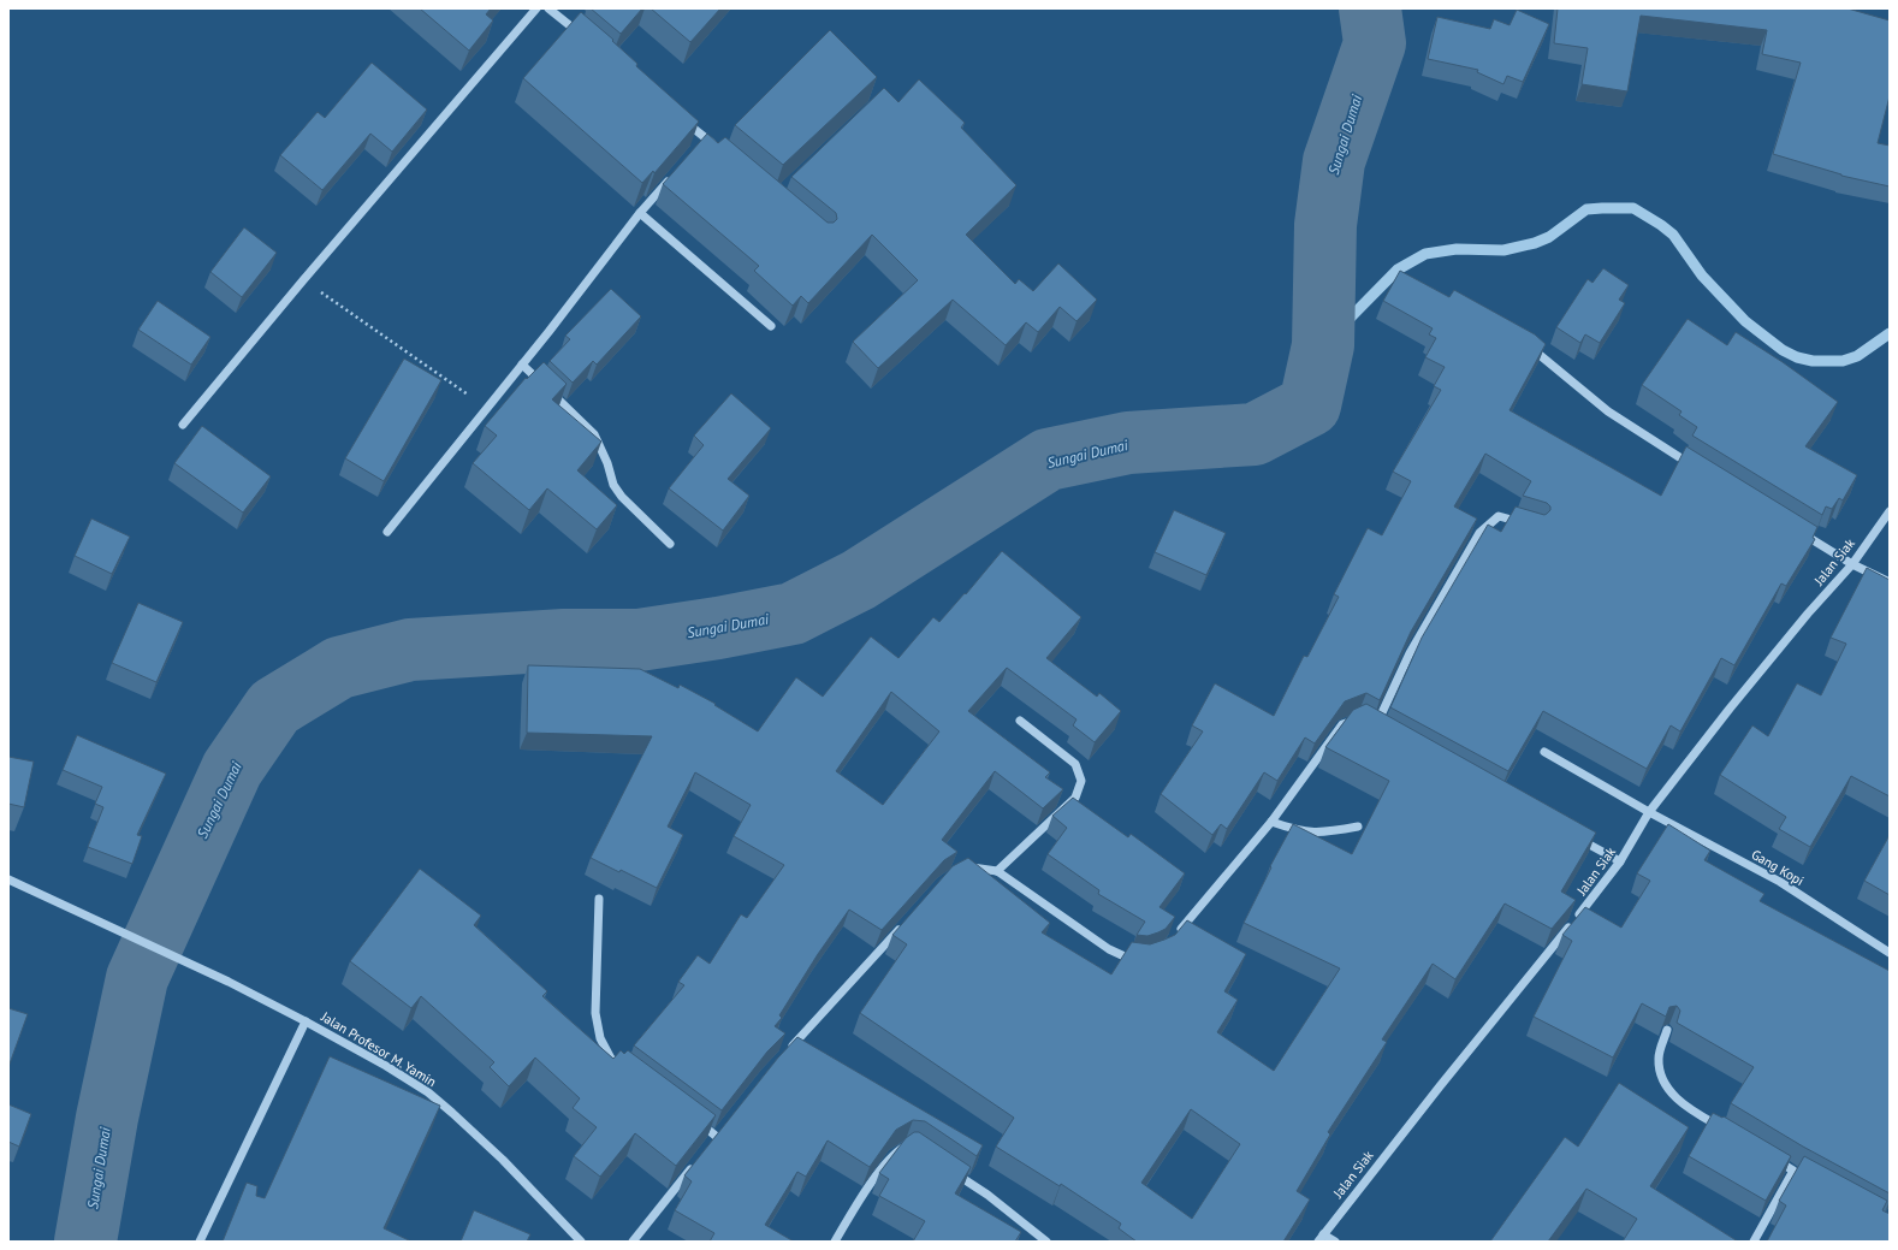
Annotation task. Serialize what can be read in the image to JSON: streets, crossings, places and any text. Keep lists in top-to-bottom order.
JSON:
{
  "streets": {
    "street": ["Jalan Siak", "Gang Kopi", "Jalan Profesor M. Yamin"]
  },
  "crossings": [
    ["Jalan Siak", "Gang Kopi"]
  ],
  "water": ["Sungai Dumai"]
}
